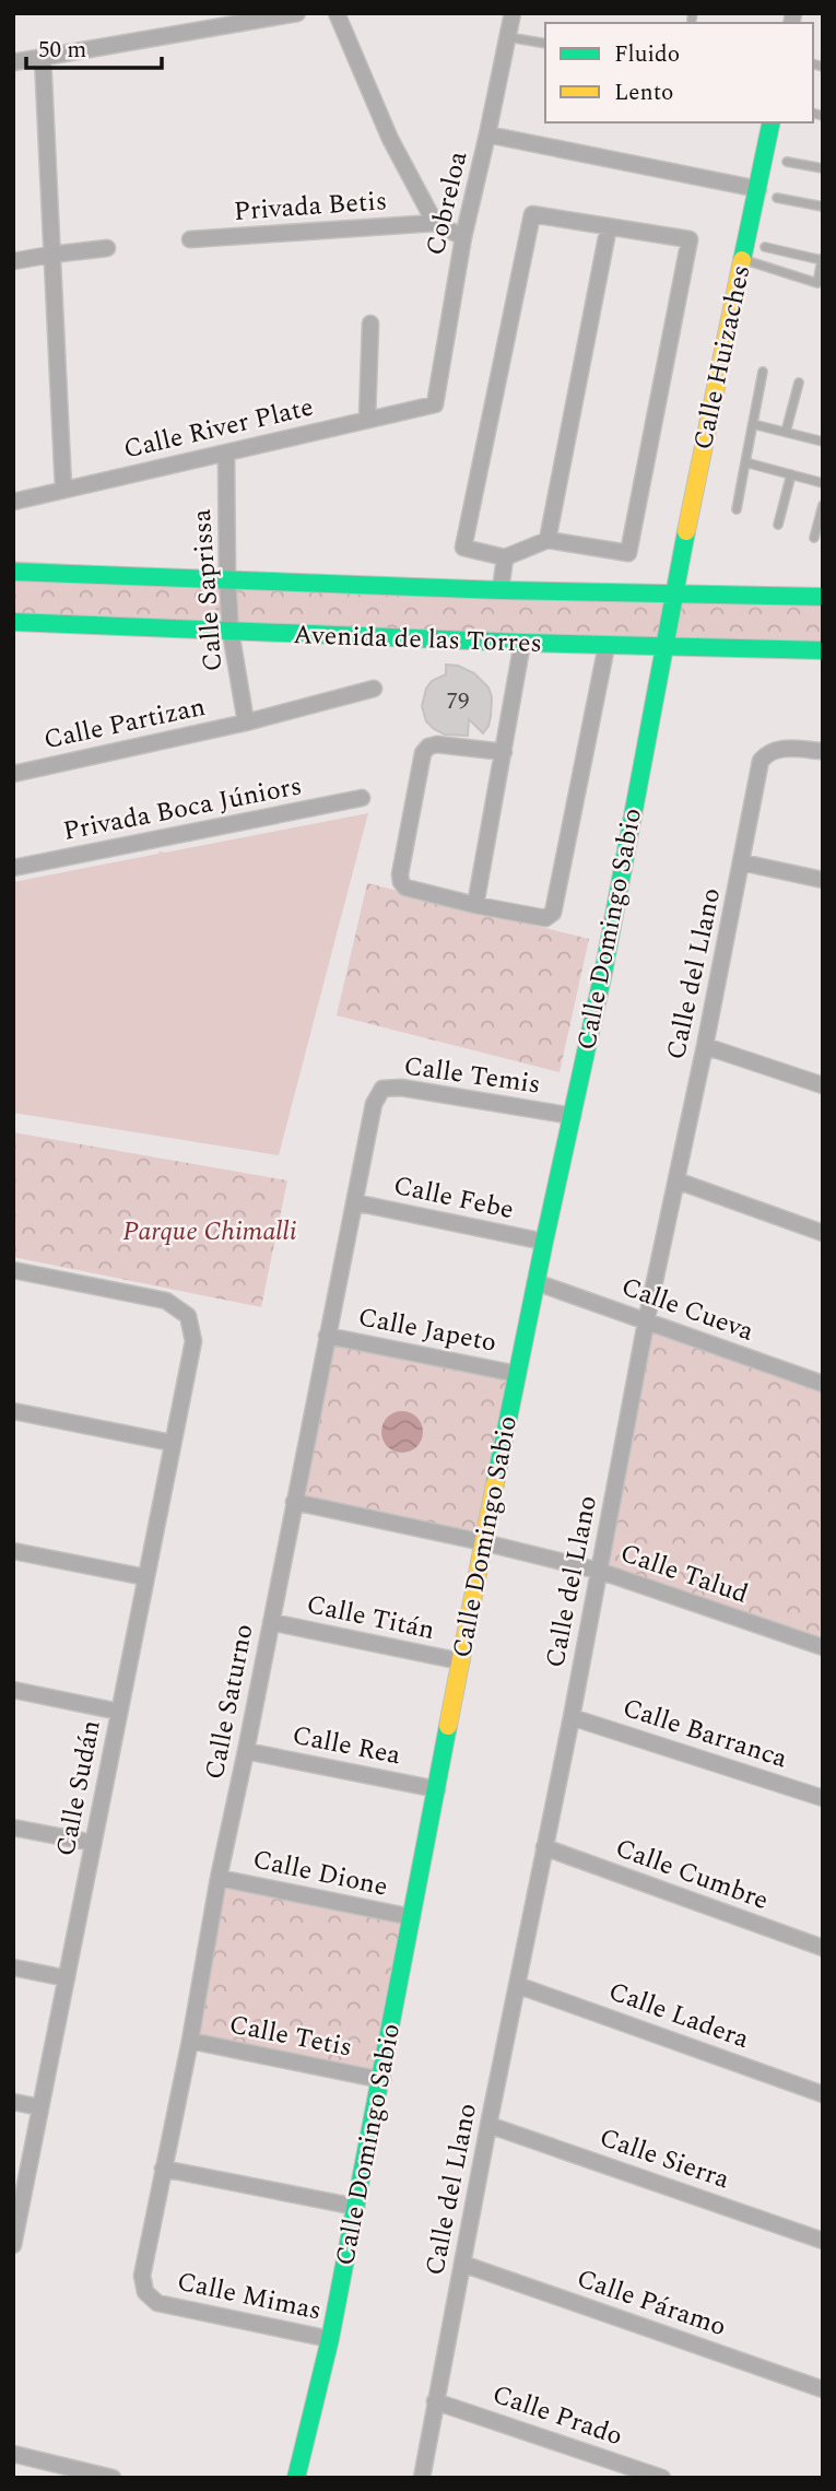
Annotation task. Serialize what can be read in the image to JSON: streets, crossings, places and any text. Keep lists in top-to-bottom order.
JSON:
{
  "streets": {
    "street": [
      "Cobreloa",
      "Privada Betis",
      "Calle Huizaches",
      "Calle River Plate",
      "Calle Saprissa",
      "Avenida de las Torres",
      "Calle Partizan",
      "Privada Boca Júniors",
      "Calle Domingo Sabio",
      "Calle del Llano",
      "Calle Temis",
      "Calle Febe",
      "Calle Cueva",
      "Calle Japeto",
      "Calle Talud",
      "Calle Titán",
      "Calle Saturno",
      "Calle Barranca",
      "Calle Rea",
      "Calle Sudán",
      "Calle Dione",
      "Calle Cumbre",
      "Calle Ladera",
      "Calle Tetis",
      "Calle Sierra",
      "Calle Mimas",
      "Calle Páramo",
      "Calle Prado"
    ]
  },
  "crossings": [
    ["Cobreloa", "Calle River Plate"],
    ["Calle Huizaches", "Avenida de las Torres"],
    ["Calle Huizaches", "Calle Domingo Sabio"],
    ["Calle River Plate", "Calle Saprissa"],
    ["Calle Saprissa", "Avenida de las Torres"],
    ["Calle Saprissa", "Calle Partizan"],
    ["Avenida de las Torres", "Calle Domingo Sabio"],
    ["Calle Domingo Sabio", "Calle Temis"],
    ["Calle Domingo Sabio", "Calle Febe"],
    ["Calle Domingo Sabio", "Calle Cueva"],
    ["Calle Domingo Sabio", "Calle Japeto"],
    ["Calle Domingo Sabio", "Calle Talud"],
    ["Calle Domingo Sabio", "Calle Titán"],
    ["Calle Domingo Sabio", "Calle Rea"],
    ["Calle Domingo Sabio", "Calle Dione"],
    ["Calle Domingo Sabio", "Calle Tetis"],
    ["Calle Domingo Sabio", "Calle Mimas"],
    ["Calle del Llano", "Calle Cueva"],
    ["Calle del Llano", "Calle Talud"],
    ["Calle del Llano", "Calle Barranca"],
    ["Calle del Llano", "Calle Cumbre"],
    ["Calle del Llano", "Calle Ladera"],
    ["Calle del Llano", "Calle Sierra"],
    ["Calle del Llano", "Calle Páramo"],
    ["Calle del Llano", "Calle Prado"],
    ["Calle Temis", "Calle Saturno"],
    ["Calle Febe", "Calle Saturno"],
    ["Calle Japeto", "Calle Saturno"],
    ["Calle Talud", "Calle Saturno"],
    ["Calle Titán", "Calle Saturno"],
    ["Calle Saturno", "Calle Rea"],
    ["Calle Saturno", "Calle Dione"],
    ["Calle Saturno", "Calle Tetis"],
    ["Calle Saturno", "Calle Mimas"]
  ],
  "parks": ["Parque Chimalli"],
  "house_numbers": ["79"],
  "legend": ["Fluido", "Lento"],
  "scale_bar": "50 m"
}
